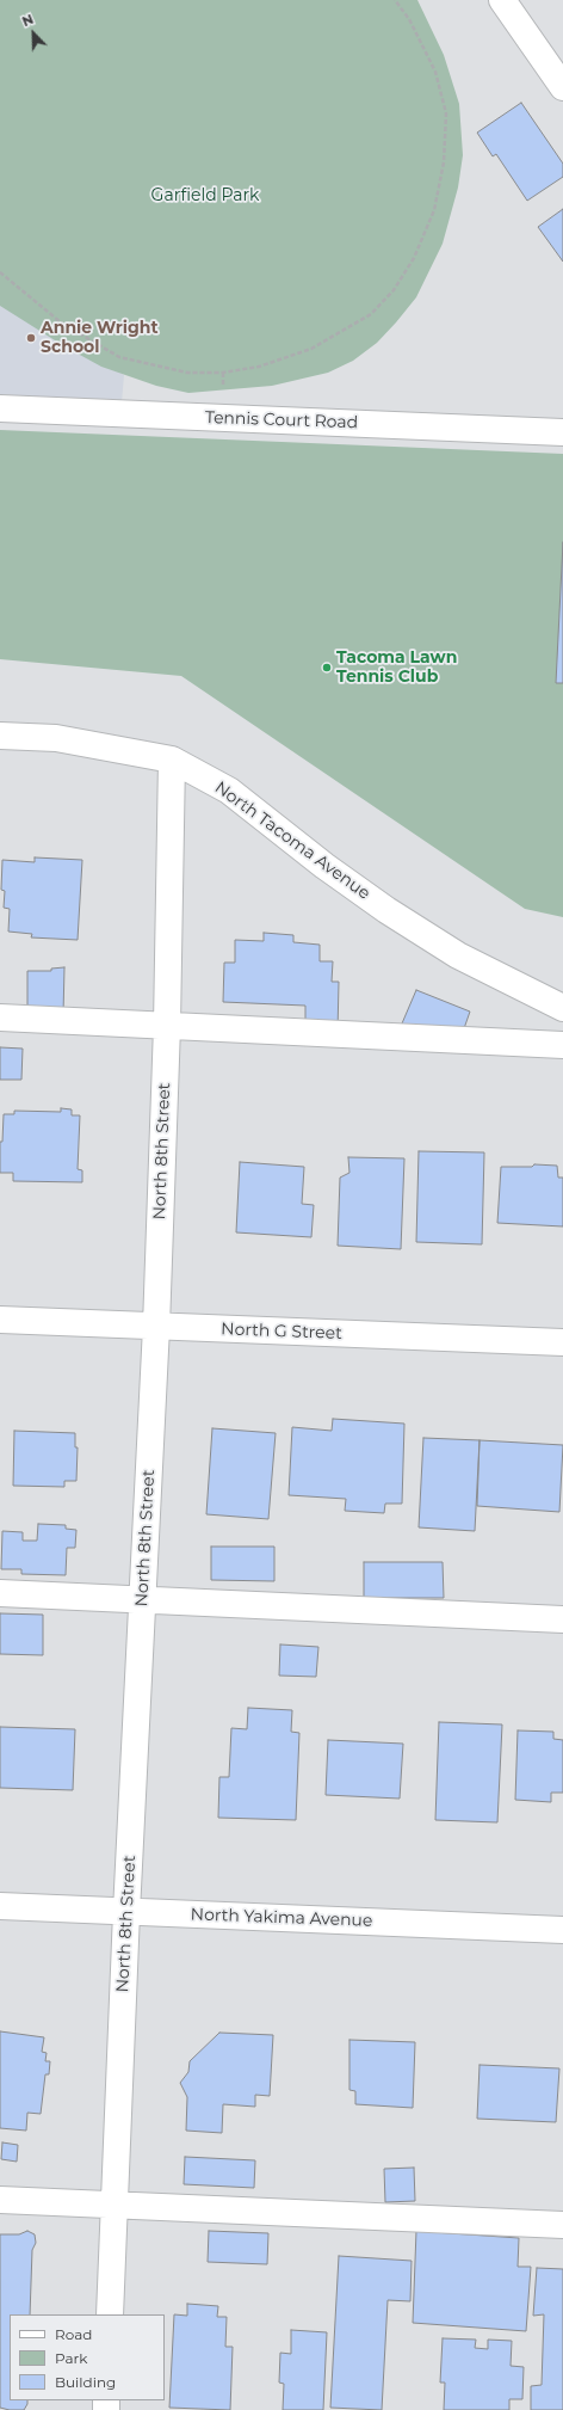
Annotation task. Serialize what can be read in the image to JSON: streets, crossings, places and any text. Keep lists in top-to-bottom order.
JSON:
{
  "streets": {
    "street": [
      "Tennis Court Road",
      "North Tacoma Avenue",
      "North 8th Street",
      "North G Street",
      "North Yakima Avenue"
    ]
  },
  "crossings": [
    ["North Tacoma Avenue", "North 8th Street"],
    ["North 8th Street", "North G Street"],
    ["North 8th Street", "North Yakima Avenue"]
  ],
  "parks": ["Garfield Park"],
  "places": ["Annie Wright School", "Tacoma Lawn Tennis Club"],
  "legend": ["Road", "Park", "Building"],
  "north": "top left"
}
